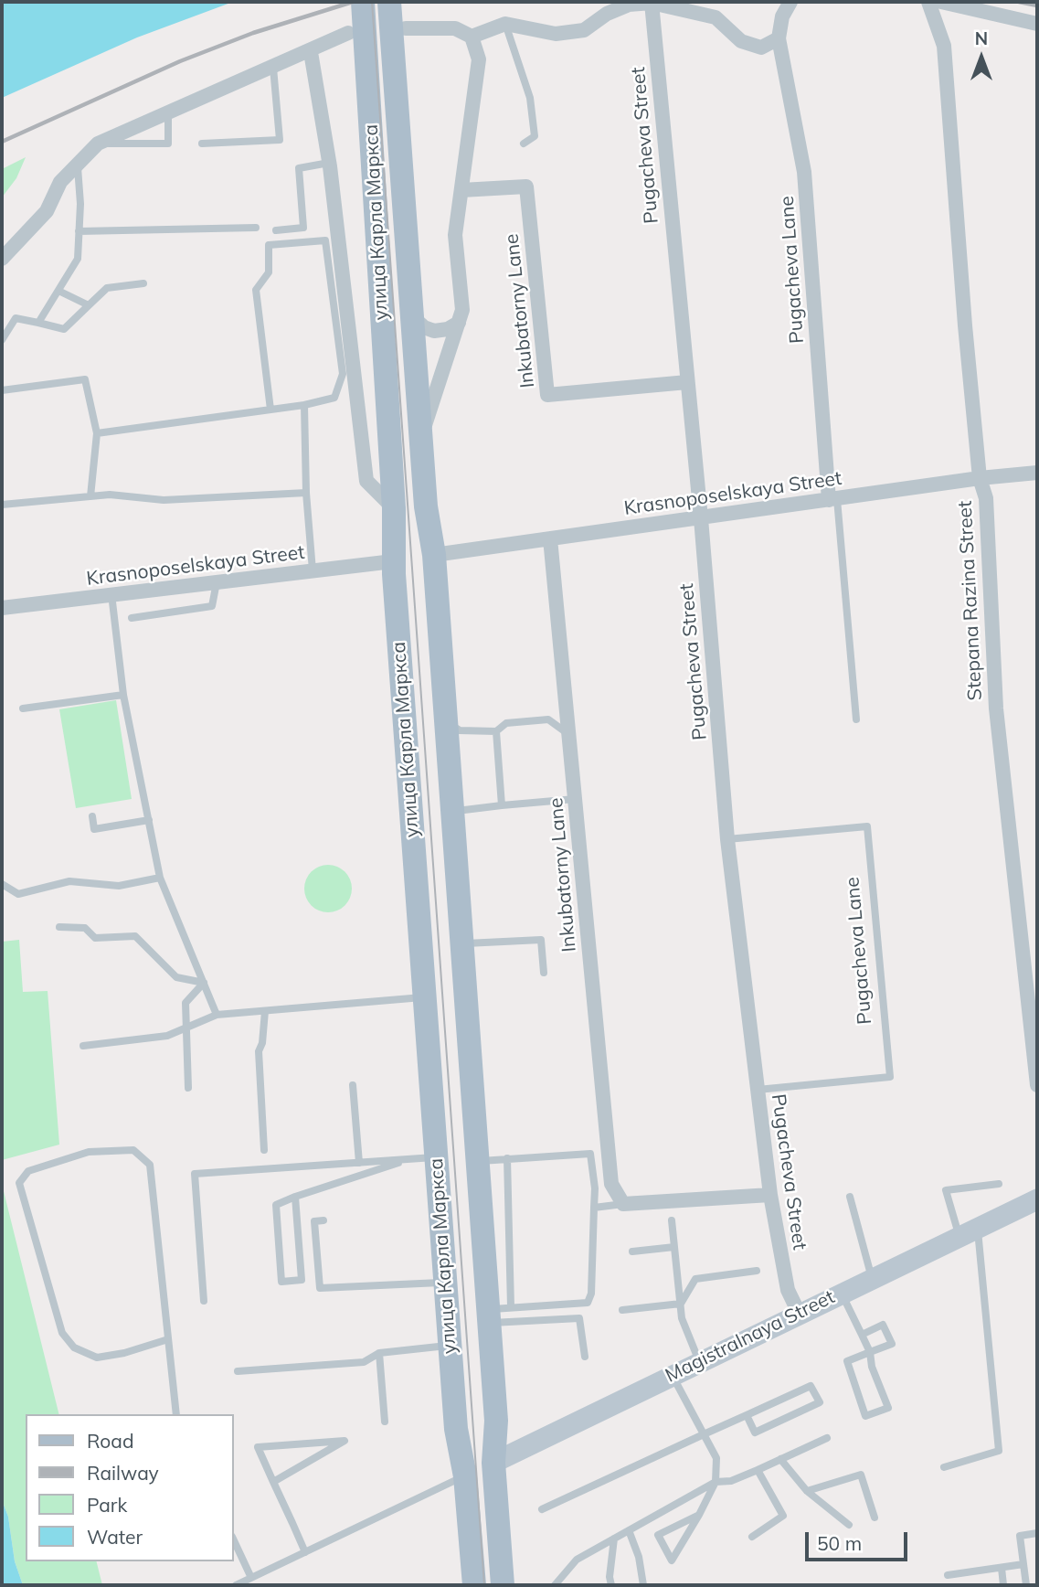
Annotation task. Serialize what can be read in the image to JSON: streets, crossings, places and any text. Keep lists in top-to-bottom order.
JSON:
{
  "streets": {
    "main road": ["улица Карла Маркса", "Magistralnaya Street"],
    "street": [
      "Pugacheva Street",
      "Pugacheva Lane",
      "Inkubatorny Lane",
      "Krasnoposelskaya Street",
      "Stepana Razina Street"
    ]
  },
  "crossings": [
    ["Pugacheva Street", "Pugacheva Lane"],
    ["Pugacheva Street", "Inkubatorny Lane"],
    ["Pugacheva Street", "Krasnoposelskaya Street"],
    ["Pugacheva Street", "Magistralnaya Street"],
    ["улица Карла Маркса", "Krasnoposelskaya Street"],
    ["улица Карла Маркса", "Magistralnaya Street"],
    ["Pugacheva Lane", "Krasnoposelskaya Street"],
    ["Inkubatorny Lane", "Krasnoposelskaya Street"],
    ["Krasnoposelskaya Street", "Stepana Razina Street"]
  ],
  "legend": [
    "Road",
    "Railway",
    "Park",
    "Water"
  ],
  "scale_bar": "50 m",
  "north": "top"
}
